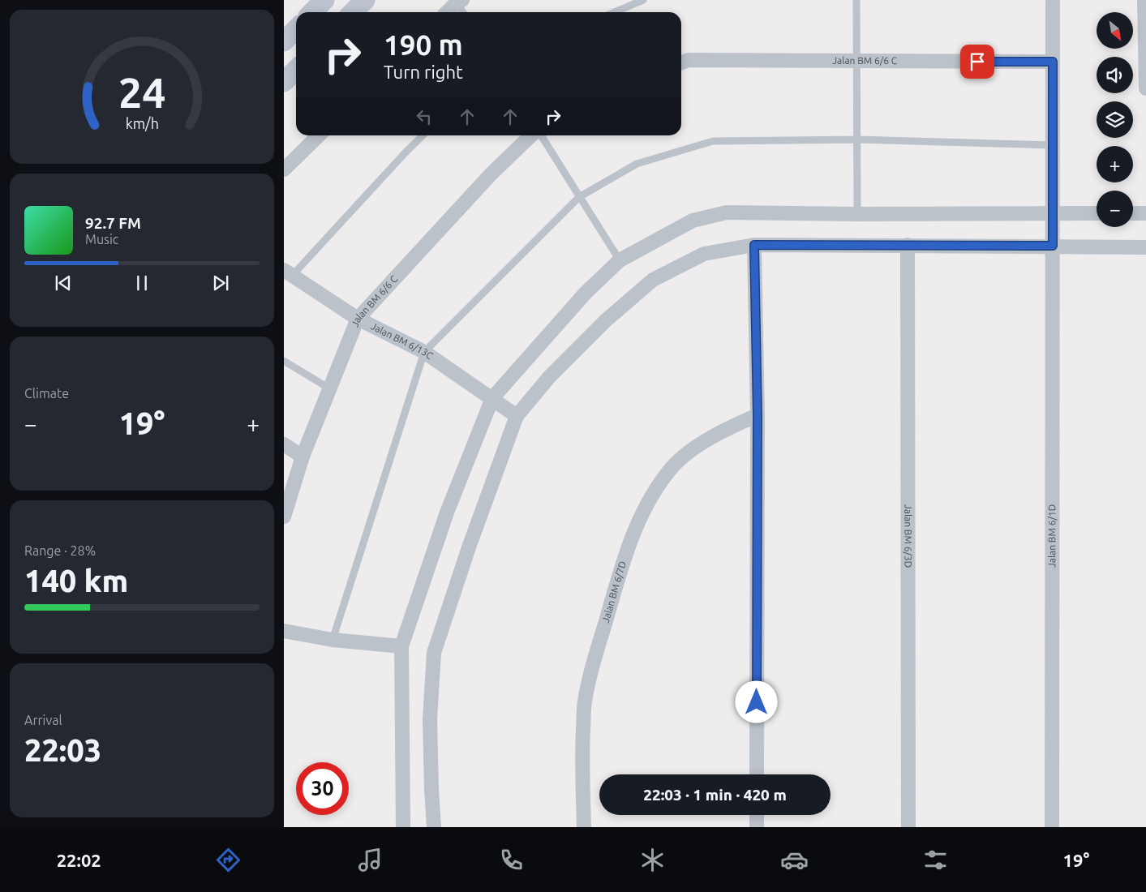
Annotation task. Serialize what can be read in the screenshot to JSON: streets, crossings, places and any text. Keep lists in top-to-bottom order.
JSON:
{
  "streets": {
    "street": [
      "Jalan BM 6/6 C",
      "Jalan BM 6/13C",
      "Jalan BM 6/3D",
      "Jalan BM 6/1D",
      "Jalan BM 6/7D"
    ]
  },
  "crossings": [
    ["Jalan BM 6/6 C", "Jalan BM 6/13C"],
    ["Jalan BM 6/6 C", "Jalan BM 6/1D"]
  ],
  "north": "bottom right",
  "page": {
    "map_buttons": ["+", "−"],
    "turn": ["190 m", "Turn right"],
    "song": ["92.7 FM", "Music"],
    "tile": [
      "Climate",
      ["Range · 28%", "140 km"],
      ["Arrival", "22:03"]
    ],
    "heat": ["−", "19°", "+"],
    "limit": "30",
    "trip": "22:03 · 1 min · 420 m",
    "tabs": ["22:02", "19°"],
    "gauge": ["24", "km/h"]
  }
}
